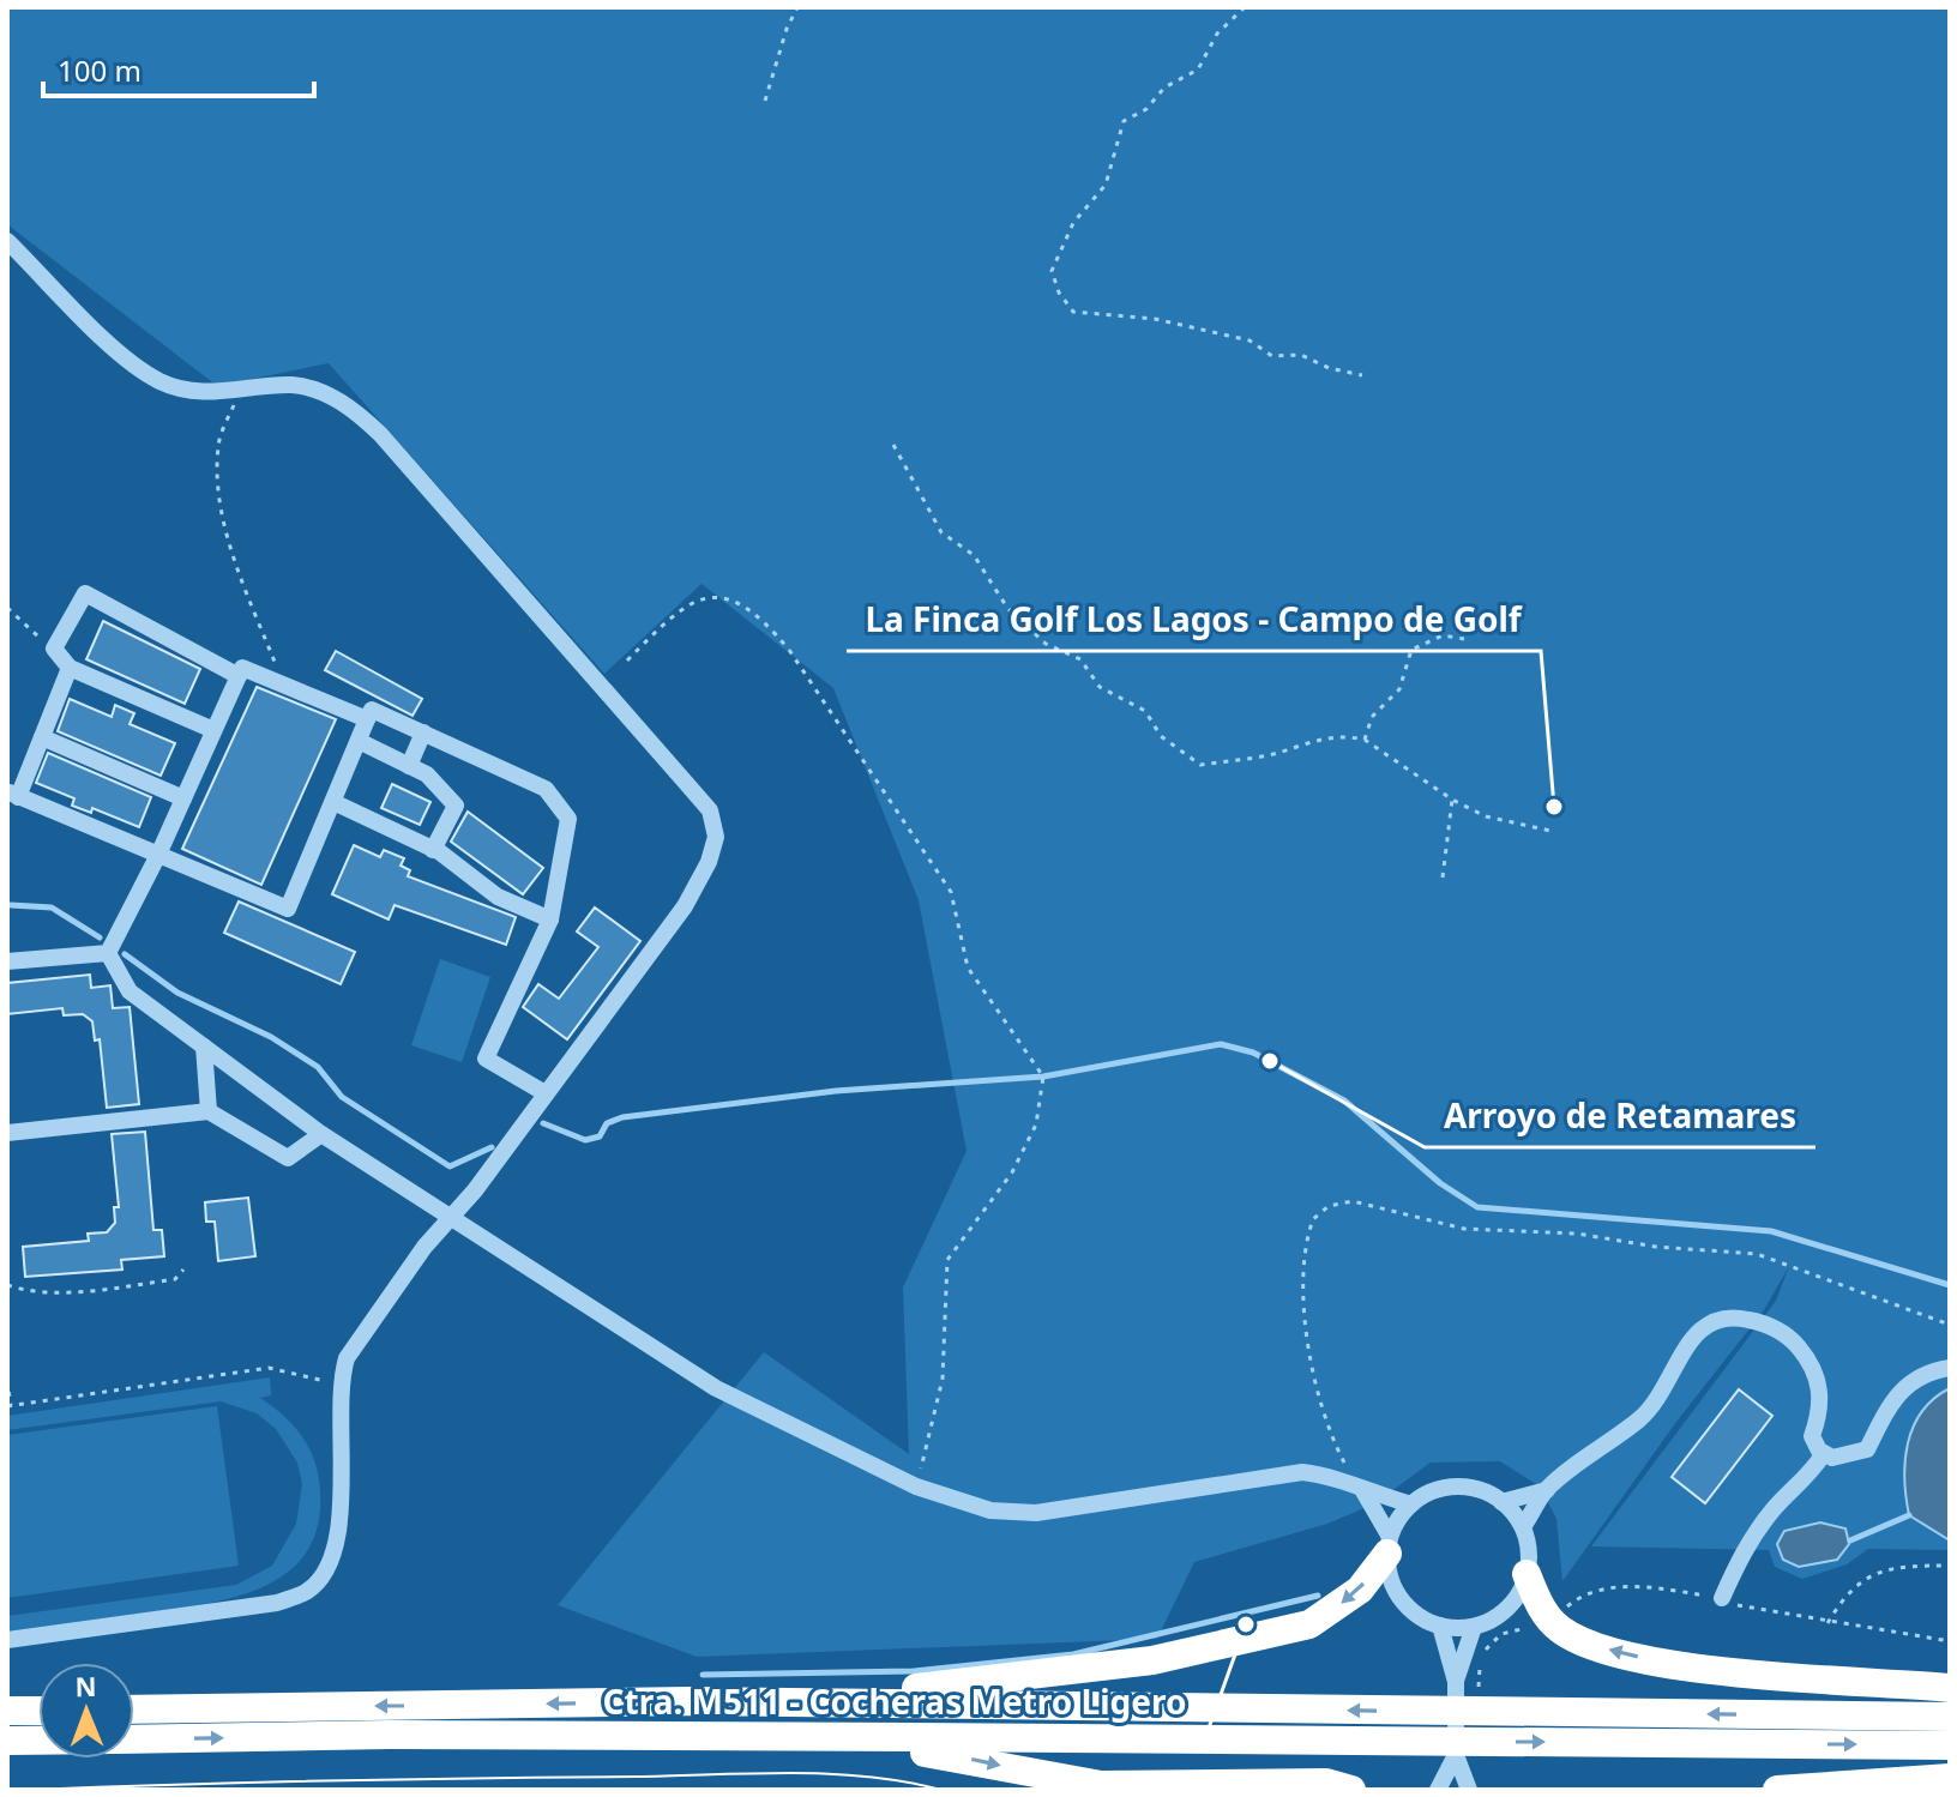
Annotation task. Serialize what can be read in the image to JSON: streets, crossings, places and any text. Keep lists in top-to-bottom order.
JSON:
{
  "places": ["La Finca Golf Los Lagos - Campo de Golf", "Arroyo de Retamares", "Ctra. M511 - Cocheras Metro Ligero"],
  "scale_bar": "100 m",
  "north": "top"
}
